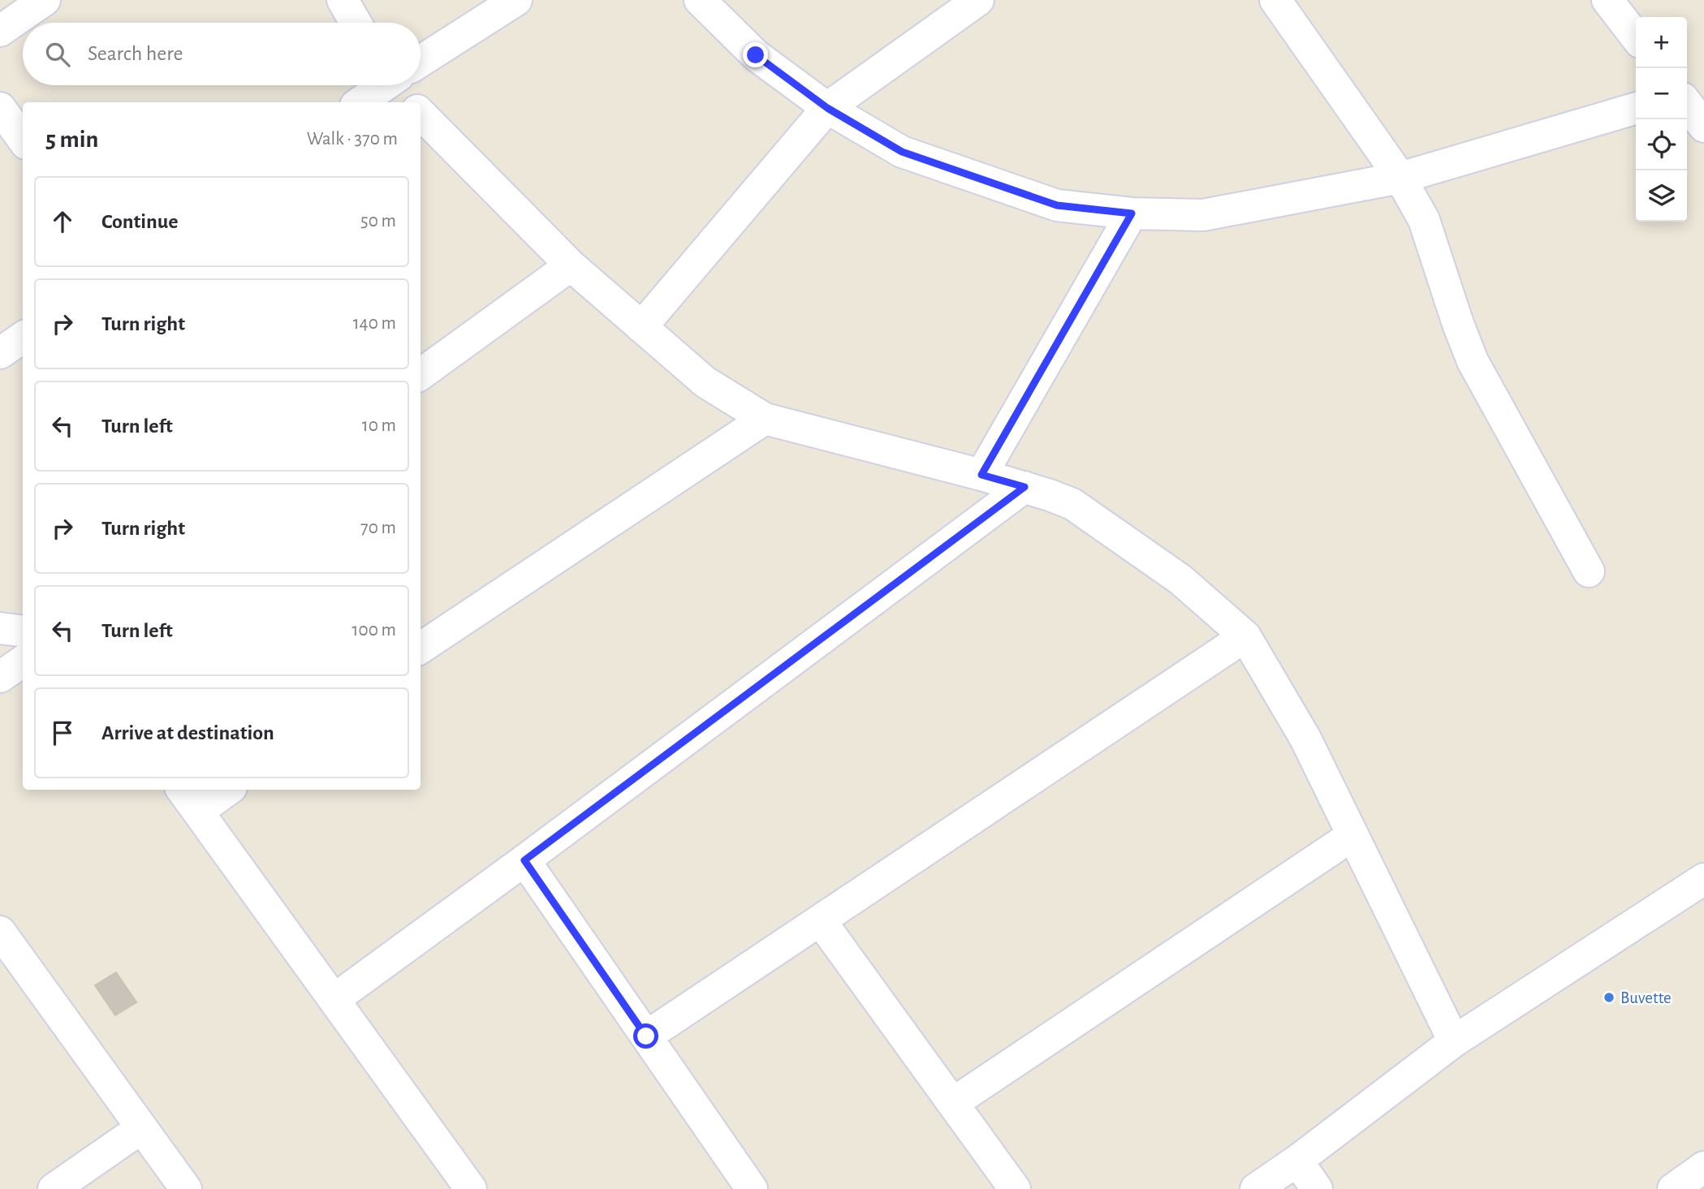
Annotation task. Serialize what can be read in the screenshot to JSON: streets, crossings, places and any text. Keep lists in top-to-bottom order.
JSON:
{
  "places": ["Buvette"],
  "page": {
    "map_buttons": ["+", "−"],
    "search": "Search here",
    "heading": ["5 min", "Walk · 370 m"],
    "list": [
      ["Continue", "50 m"],
      ["Turn right", "140 m"],
      ["Turn left", "10 m"],
      ["Turn right", "70 m"],
      ["Turn left", "100 m"],
      "Arrive at destination"
    ]
  }
}
